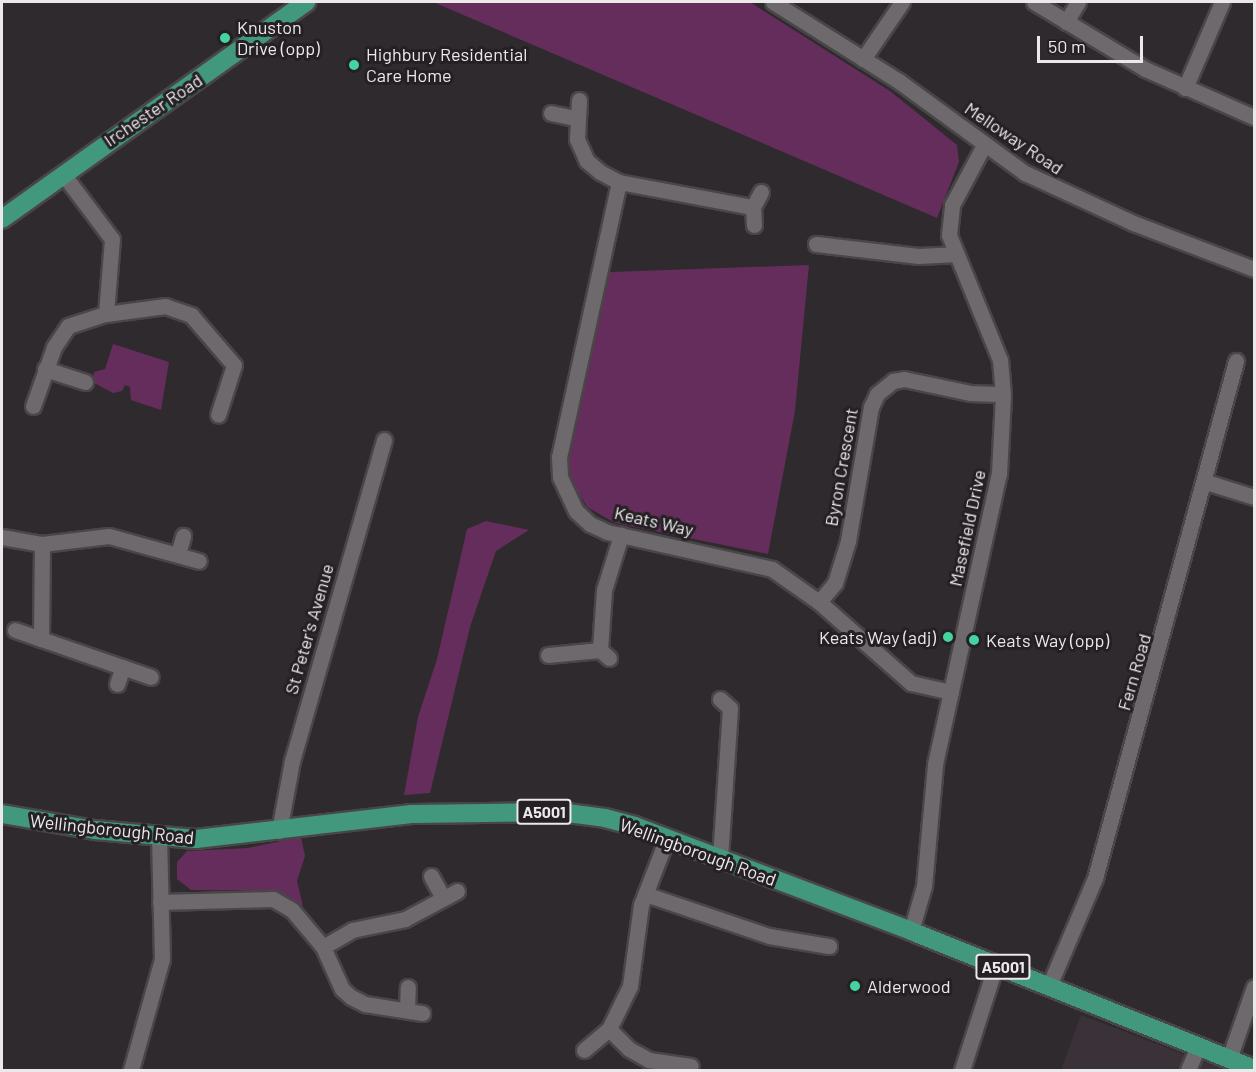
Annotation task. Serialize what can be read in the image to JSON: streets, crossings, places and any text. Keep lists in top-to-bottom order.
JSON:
{
  "streets": {
    "main road": ["Irchester Road", "A5001", "Wellingborough Road"],
    "street": [
      "Melloway Road",
      "Byron Crescent",
      "Keats Way",
      "Masefield Drive",
      "St Peter's Avenue",
      "Fern Road"
    ]
  },
  "crossings": [
    ["Melloway Road", "Masefield Drive"],
    ["Byron Crescent", "Keats Way"],
    ["Byron Crescent", "Masefield Drive"],
    ["Keats Way", "Masefield Drive"],
    ["Masefield Drive", "Wellingborough Road"],
    ["St Peter's Avenue", "Wellingborough Road"],
    ["Fern Road", "Wellingborough Road"]
  ],
  "places": [
    "Knuston Drive (opp)",
    "Highbury Residential Care Home",
    "Keats Way (adj)",
    "Keats Way (opp)",
    "Alderwood"
  ],
  "scale_bar": "50 m"
}
